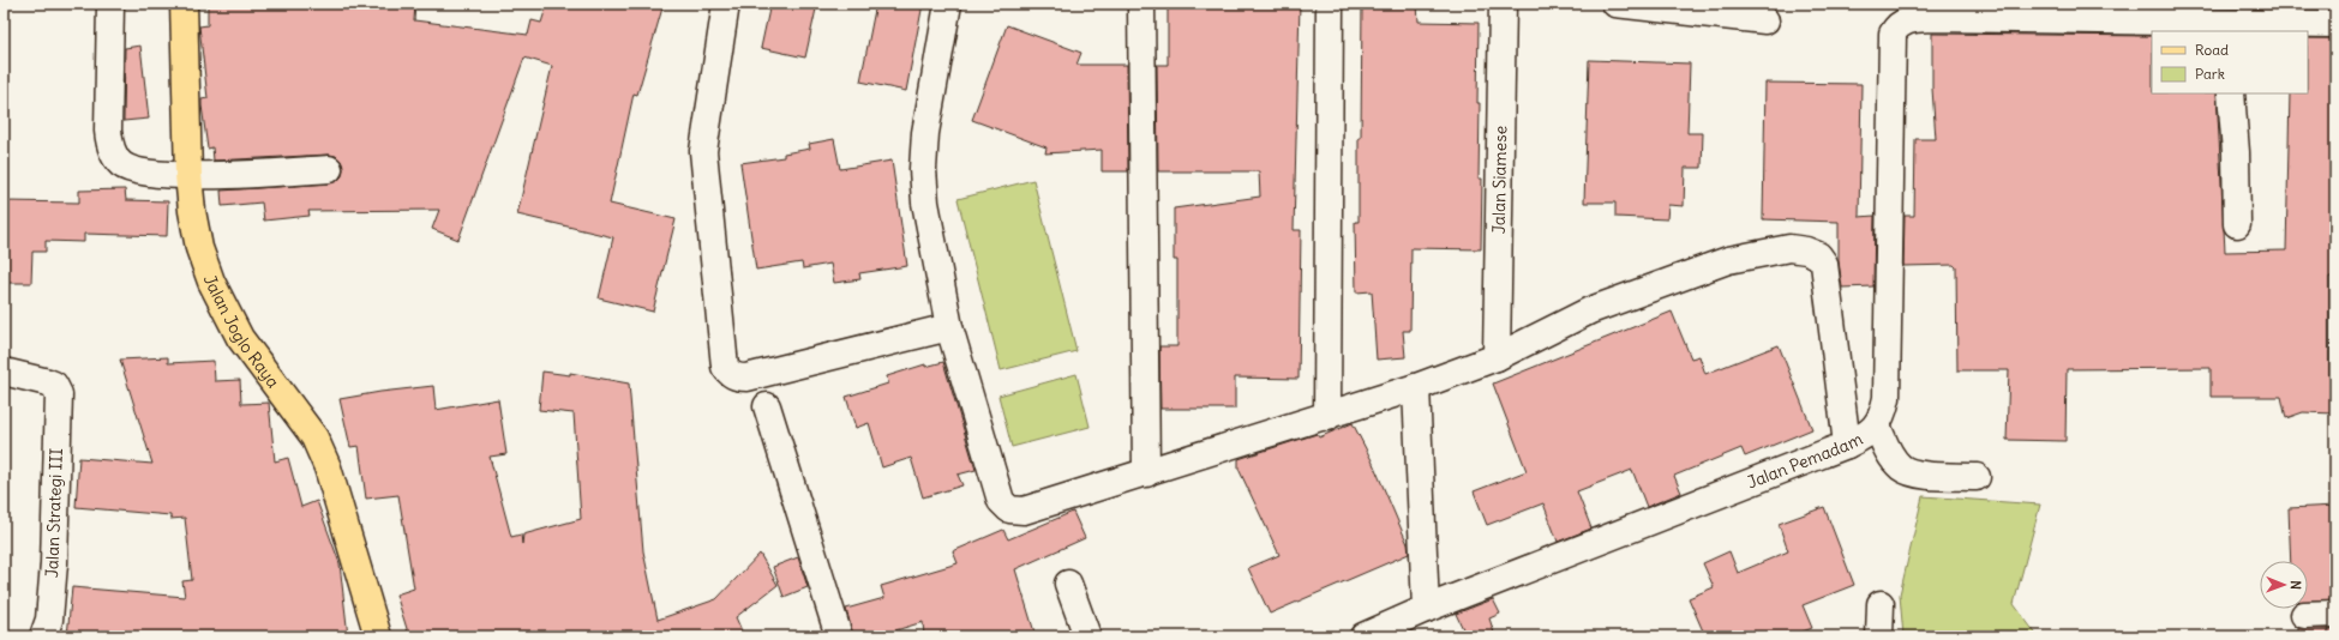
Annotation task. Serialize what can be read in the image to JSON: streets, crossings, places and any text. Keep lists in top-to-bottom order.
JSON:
{
  "streets": {
    "main road": ["Jalan Joglo Raya"],
    "street": ["Jalan Siamese", "Jalan Pemadam", "Jalan Strategi III"]
  },
  "legend": ["Road", "Park"],
  "north": "right"
}
